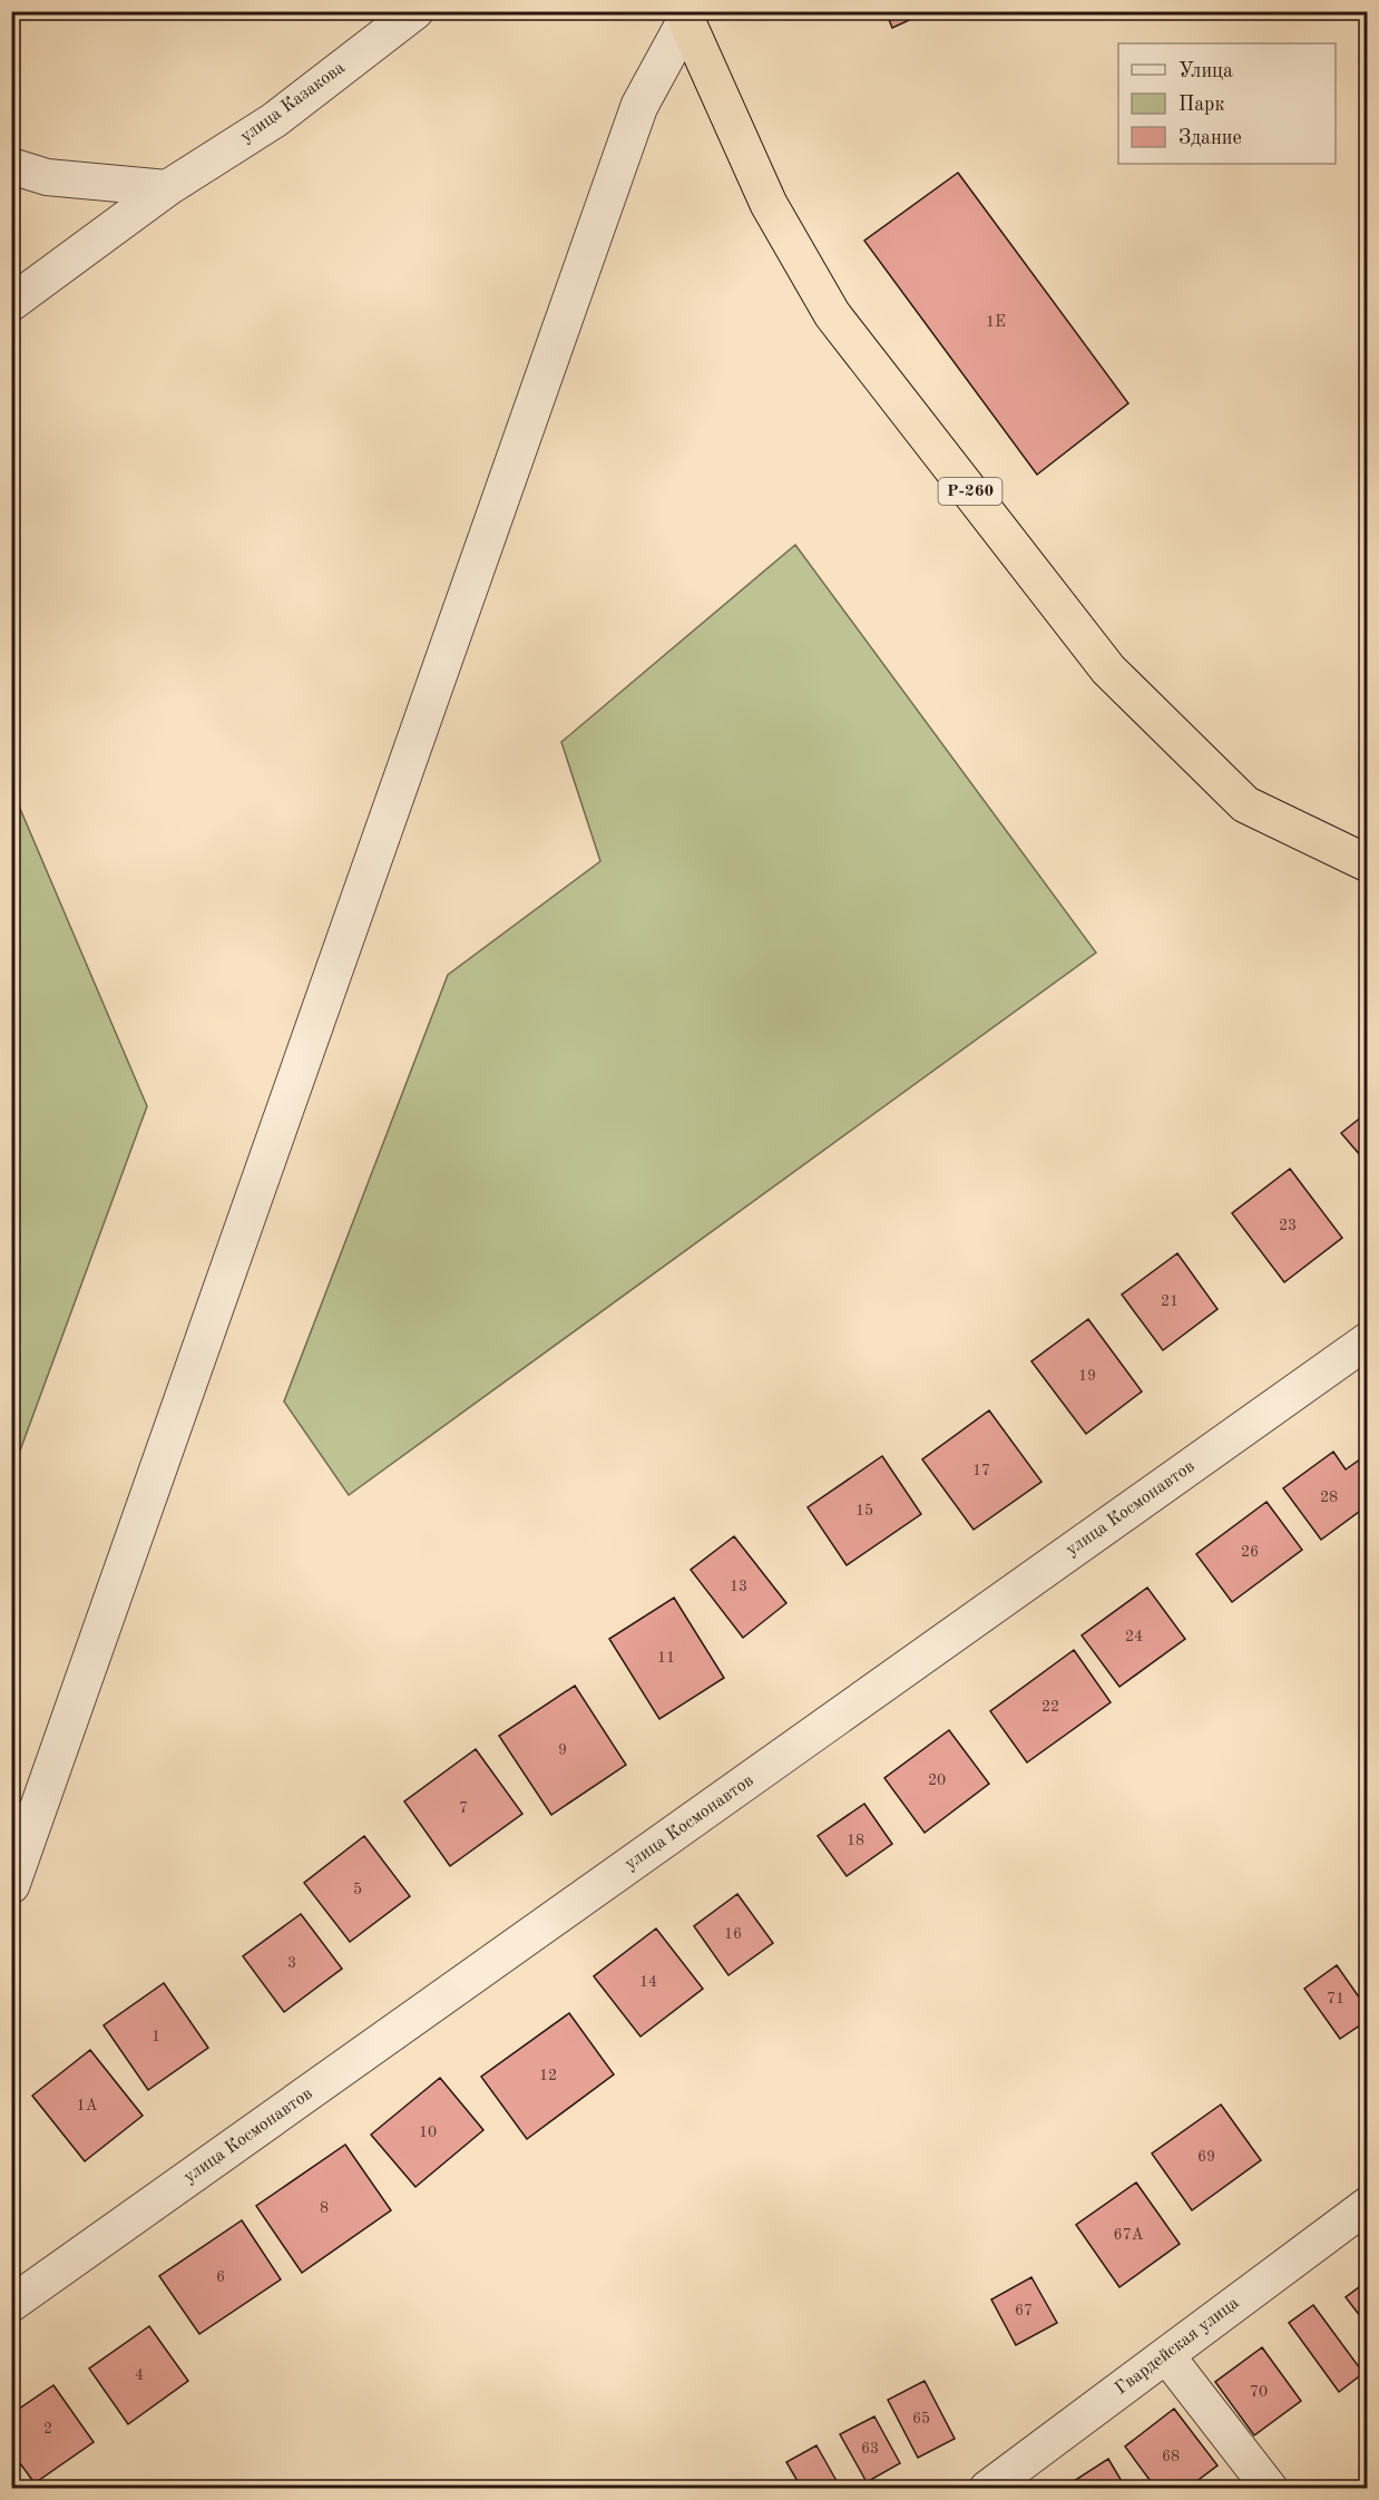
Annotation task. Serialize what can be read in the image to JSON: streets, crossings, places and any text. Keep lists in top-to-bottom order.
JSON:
{
  "streets": {
    "highway": ["Р-260"],
    "street": ["улица Казакова", "улица Космонавтов", "Гвардейская улица"]
  },
  "house_numbers": [
    "1Е",
    "23",
    "21",
    "19",
    "17",
    "28",
    "15",
    "26",
    "13",
    "24",
    "11",
    "22",
    "9",
    "20",
    "7",
    "18",
    "5",
    "16",
    "3",
    "14",
    "71",
    "1",
    "12",
    "1А",
    "10",
    "69",
    "8",
    "67А",
    "6",
    "67",
    "4",
    "70",
    "65",
    "2",
    "63",
    "68"
  ],
  "legend": ["Улица", "Парк", "Здание"]
}
